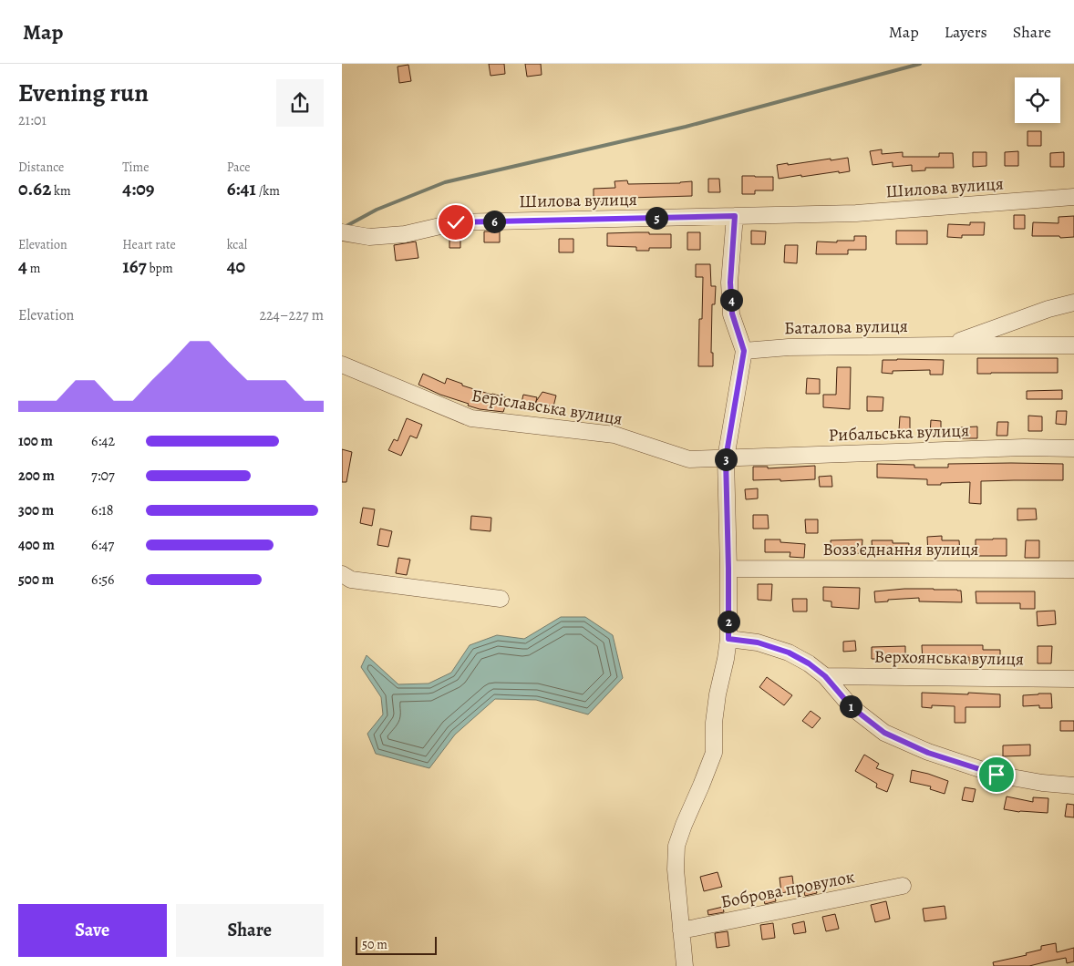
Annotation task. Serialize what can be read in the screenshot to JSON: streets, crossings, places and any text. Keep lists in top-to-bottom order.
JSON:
{
  "streets": {
    "street": [
      "Шилова вулиця",
      "Баталова вулиця",
      "Беріславська вулиця",
      "Рибальська вулиця",
      "Возз’єднання вулиця",
      "Верхоянська вулиця",
      "Боброва провулок"
    ]
  },
  "crossings": [
    ["Беріславська вулиця", "Рибальська вулиця"]
  ],
  "scale_bar": "50 m",
  "page": {
    "header": "Map",
    "nav": ["Map", "Layers", "Share"],
    "heading": ["Evening run", "21:01"],
    "stats": [
      ["Distance", "0.62 km"],
      ["Time", "4:09"],
      ["Pace", "6:41 /km"],
      ["Elevation", "4 m"],
      ["Heart rate", "167 bpm"],
      ["kcal", "40"]
    ],
    "pins": [
      "5",
      "6",
      "4",
      "3",
      "2",
      "1"
    ],
    "chart": ["Elevation", "224–227 m"],
    "list": [
      {
        "name": "100 m",
        "note": "6:42"
      },
      {
        "name": "200 m",
        "note": "7:07"
      },
      {
        "name": "300 m",
        "note": "6:18"
      },
      {
        "name": "400 m",
        "note": "6:47"
      },
      {
        "name": "500 m",
        "note": "6:56"
      }
    ],
    "buttons": ["Save", "Share"],
    "scale": "50 m"
  }
}
